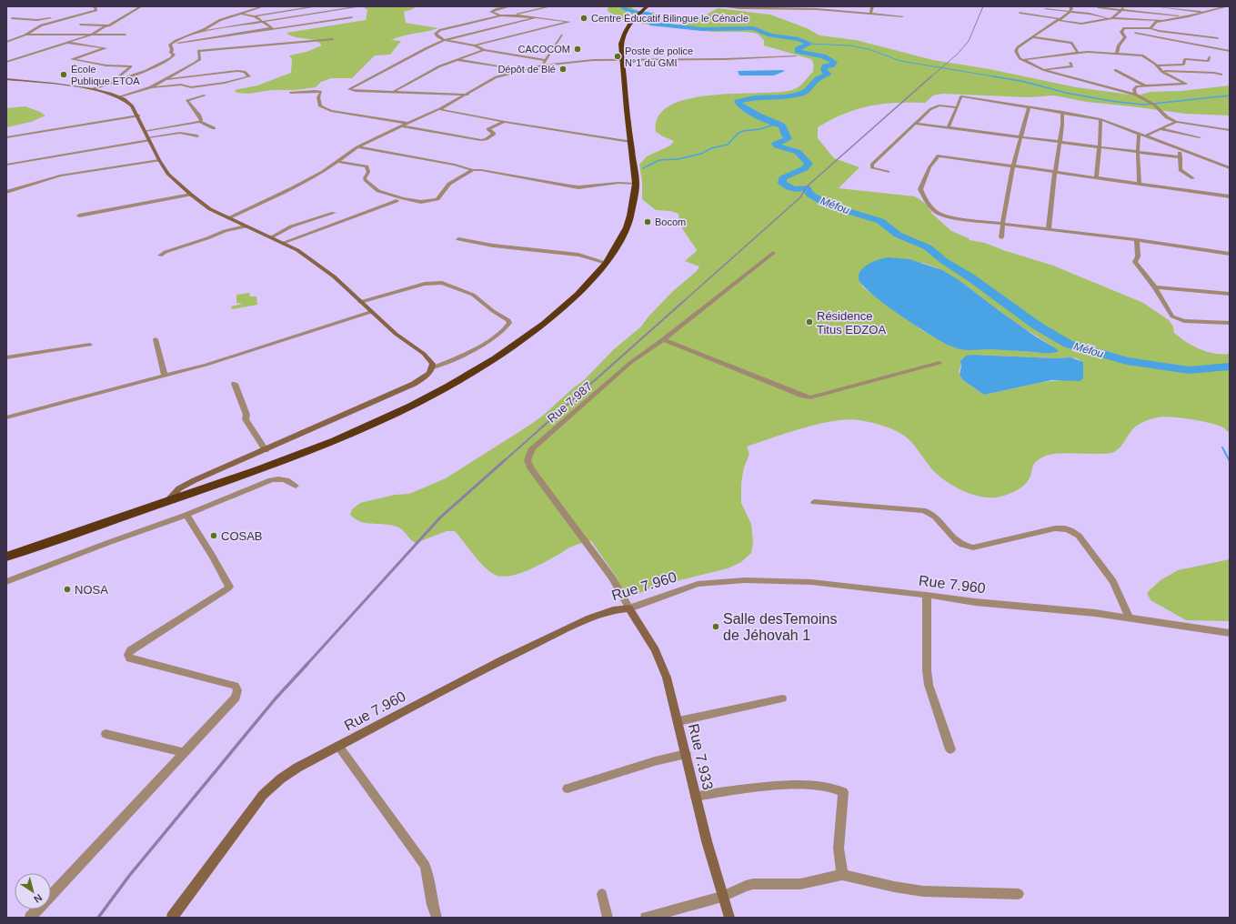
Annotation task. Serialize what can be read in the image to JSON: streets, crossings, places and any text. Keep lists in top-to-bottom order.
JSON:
{
  "streets": {
    "street": ["Rue 7.987", "Rue 7.960", "Rue 7.933"]
  },
  "crossings": [
    ["Rue 7.987", "Rue 7.960"],
    ["Rue 7.987", "Rue 7.933"],
    ["Rue 7.960", "Rue 7.933"]
  ],
  "water": ["Méfou"],
  "places": [
    "Centre Éducatif Bilingue le Cénacle",
    "CACOCOM",
    "Poste de police N°1 du GMI",
    "Dépôt de Blé",
    "École Publique ETOA",
    "Bocom",
    "Résidence Titus EDZOA",
    "COSAB",
    "NOSA",
    "Salle desTemoins de Jéhovah 1"
  ],
  "north": "bottom right"
}
